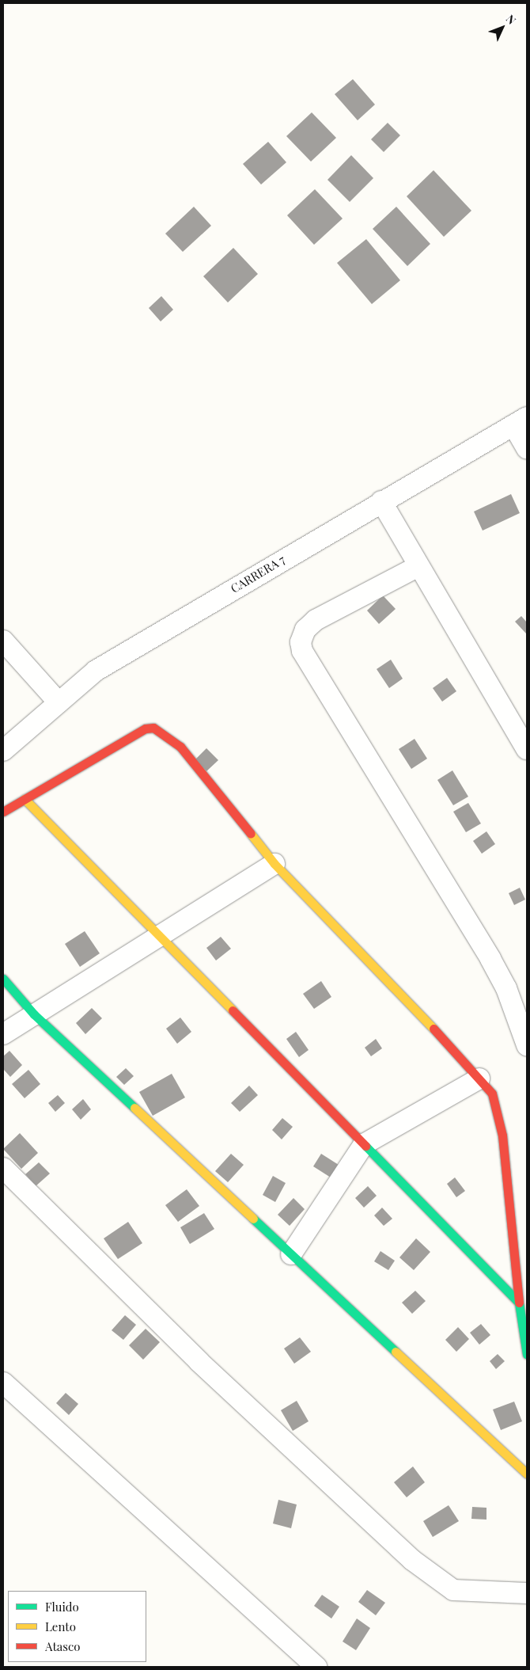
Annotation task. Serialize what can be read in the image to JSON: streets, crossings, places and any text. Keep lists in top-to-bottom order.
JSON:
{
  "streets": {
    "street": ["CARRERA 7"]
  },
  "legend": ["Fluido", "Lento", "Atasco"],
  "north": "top right"
}
